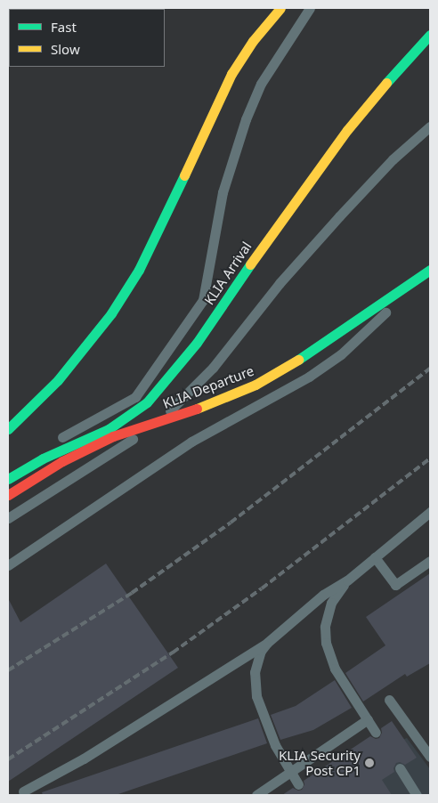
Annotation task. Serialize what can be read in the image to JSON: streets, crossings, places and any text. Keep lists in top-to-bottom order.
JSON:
{
  "streets": {
    "main road": ["KLIA Arrival", "KLIA Departure"]
  },
  "places": ["KLIA Security Post CP1"],
  "legend": ["Fast", "Slow"]
}
